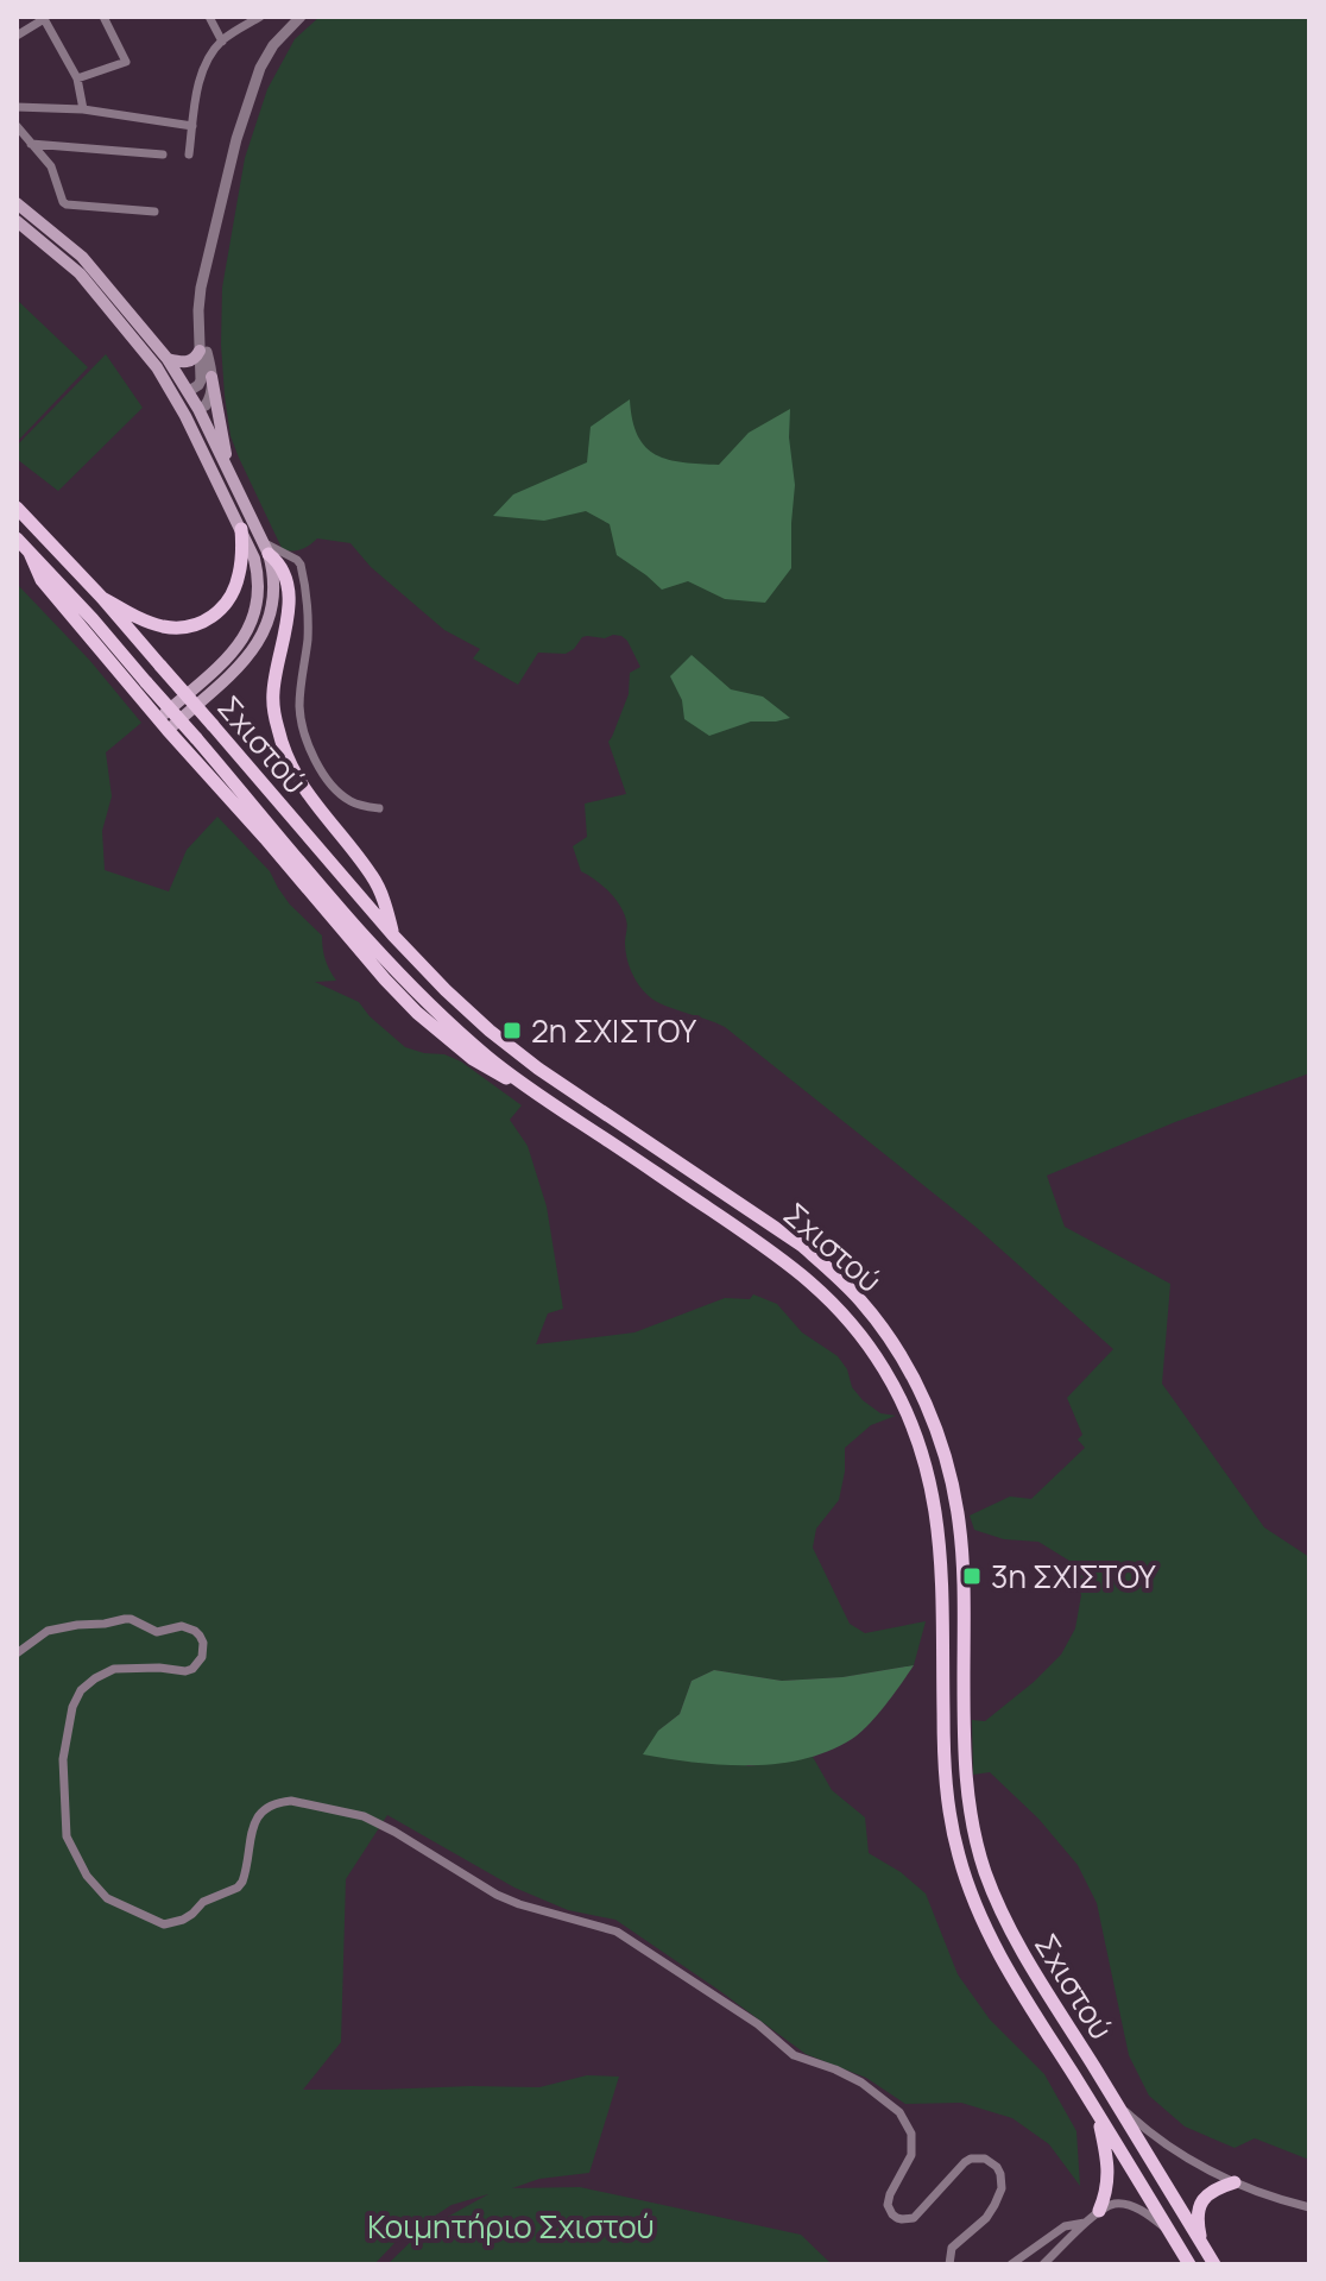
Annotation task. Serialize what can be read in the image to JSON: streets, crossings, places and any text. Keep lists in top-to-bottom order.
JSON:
{
  "streets": {
    "main road": ["Σχιστού"]
  },
  "parks": ["Κοιμητήριο Σχιστού"],
  "places": {
    "transit": ["2η ΣΧΙΣΤΟΥ", "3η ΣΧΙΣΤΟΥ"]
  }
}
